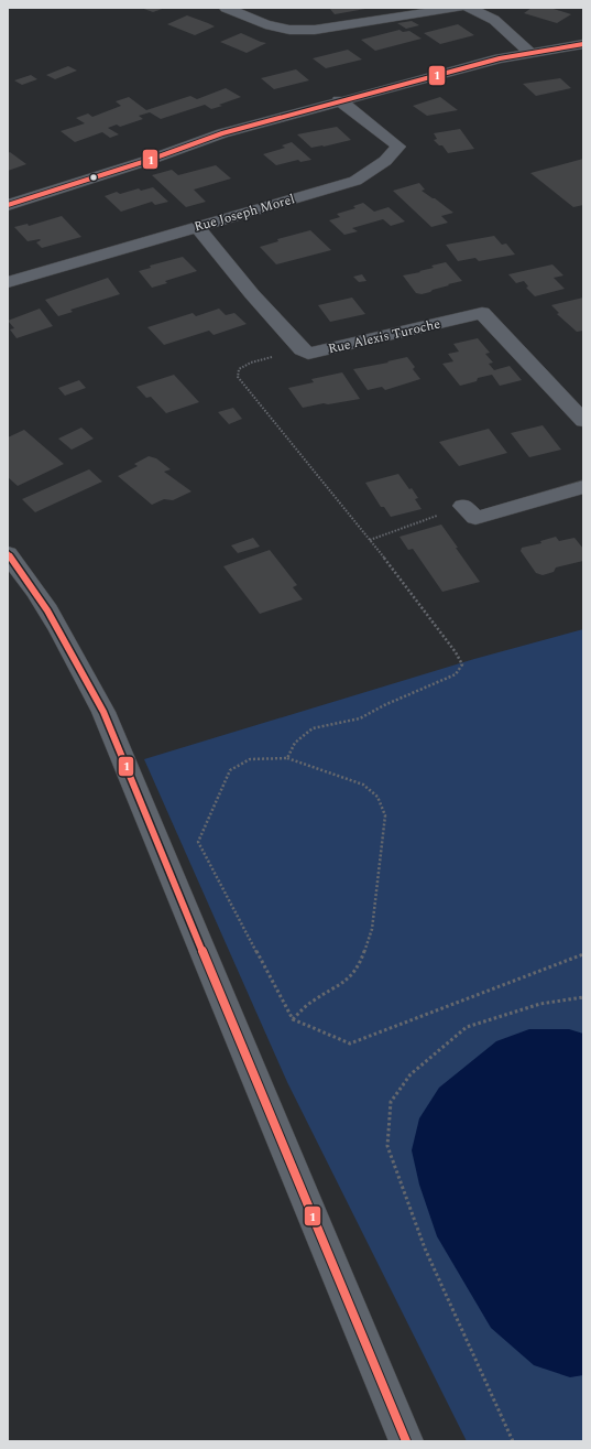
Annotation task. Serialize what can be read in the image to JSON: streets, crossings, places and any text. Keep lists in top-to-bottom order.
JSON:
{
  "streets": {
    "street": ["Rue Joseph Morel", "Rue Alexis Turoche"]
  },
  "lines": ["transit line 1"]
}
